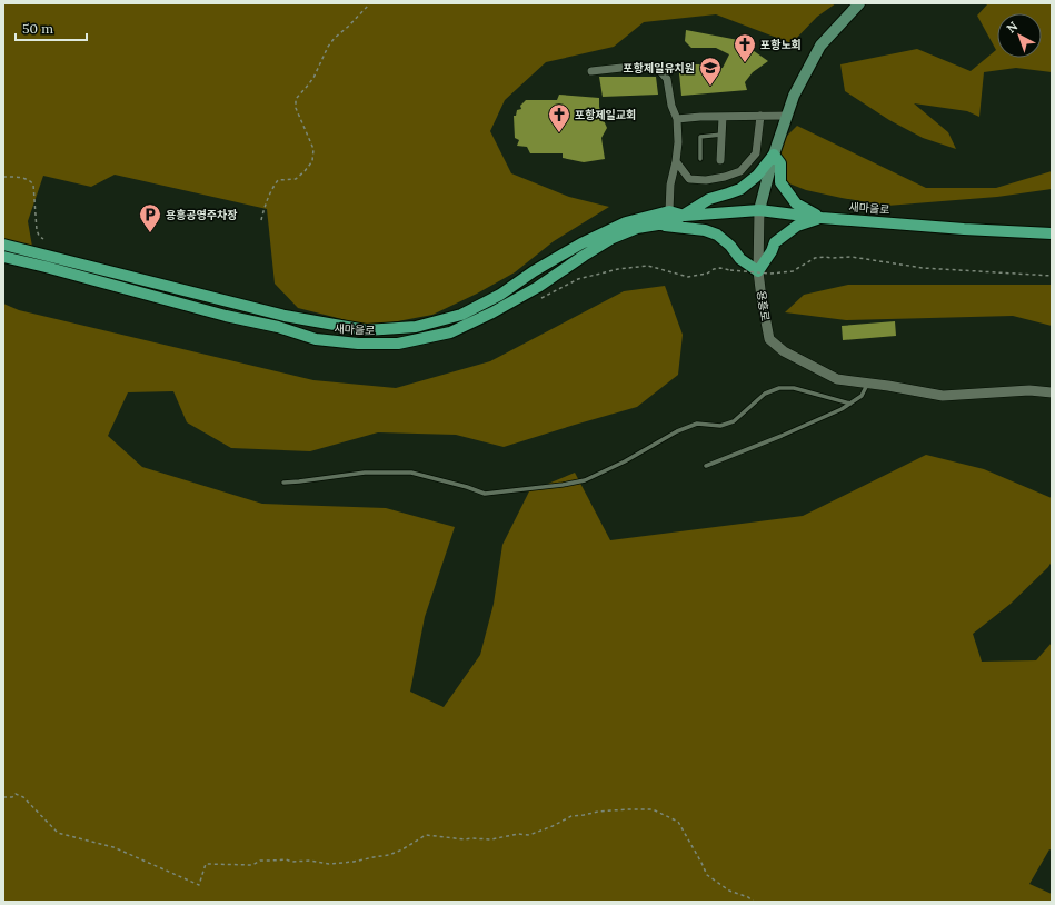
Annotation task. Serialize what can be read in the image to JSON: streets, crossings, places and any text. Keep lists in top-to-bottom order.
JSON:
{
  "streets": {
    "main road": ["새마을로", "용흥로"]
  },
  "crossings": [
    ["새마을로", "용흥로"]
  ],
  "places": {
    "church": ["포항노회", "포항제일교회"],
    "school or university": ["포항제일유치원"],
    "parking": ["용흥공영주차장"]
  },
  "scale_bar": "50 m",
  "north": "top left"
}
